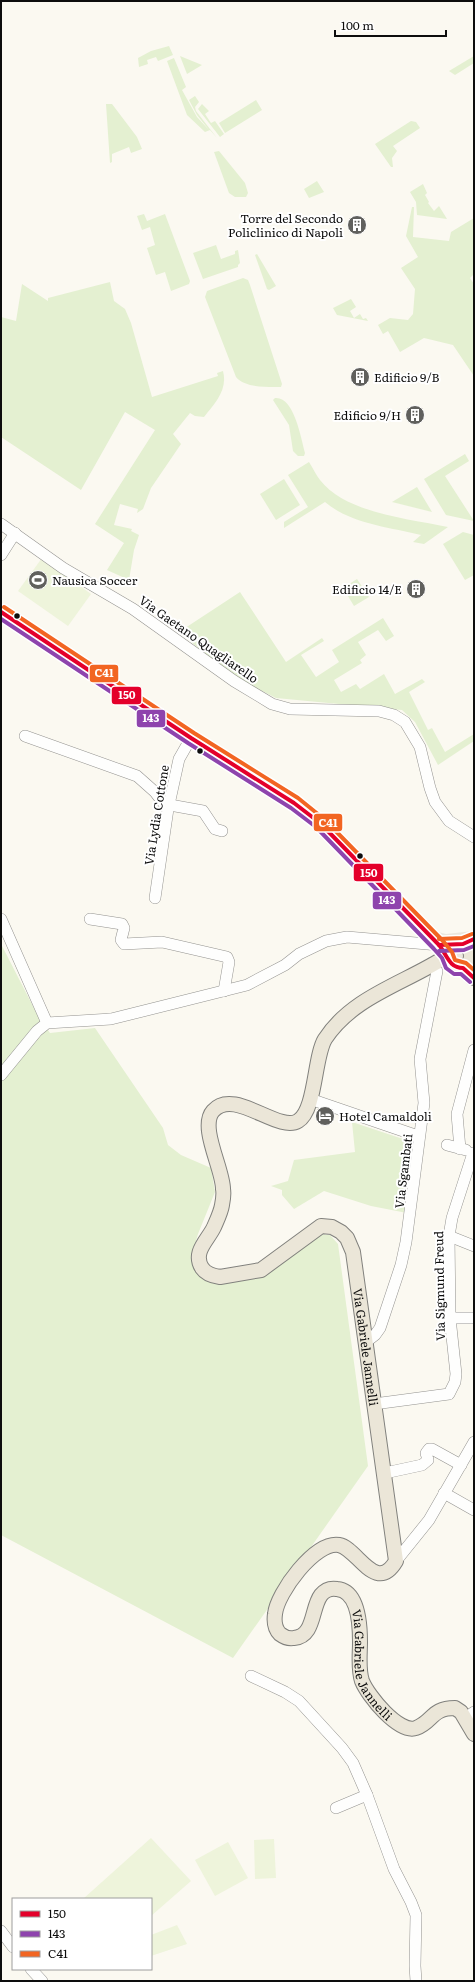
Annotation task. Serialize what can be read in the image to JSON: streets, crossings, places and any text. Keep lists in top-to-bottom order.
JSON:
{
  "streets": {
    "main road": ["Via Gabriele Jannelli"],
    "street": [
      "Via Gaetano Quagliarello",
      "Via Lydia Cottone",
      "Via Sgambati",
      "Via Sigmund Freud"
    ]
  },
  "crossings": [
    ["Via Sgambati", "Via Gabriele Jannelli"],
    ["Via Sigmund Freud", "Via Gabriele Jannelli"]
  ],
  "places": {
    "building": [
      "Torre del Secondo Policlinico di Napoli",
      "Edificio 9/B",
      "Edificio 9/H",
      "Edificio 14/E"
    ],
    "sports": ["Nausica Soccer"],
    "hotel": ["Hotel Camaldoli"]
  },
  "lines": ["transit line C41", "transit line 150", "transit line 143"],
  "legend": ["150", "143", "C41"],
  "scale_bar": "100 m"
}
